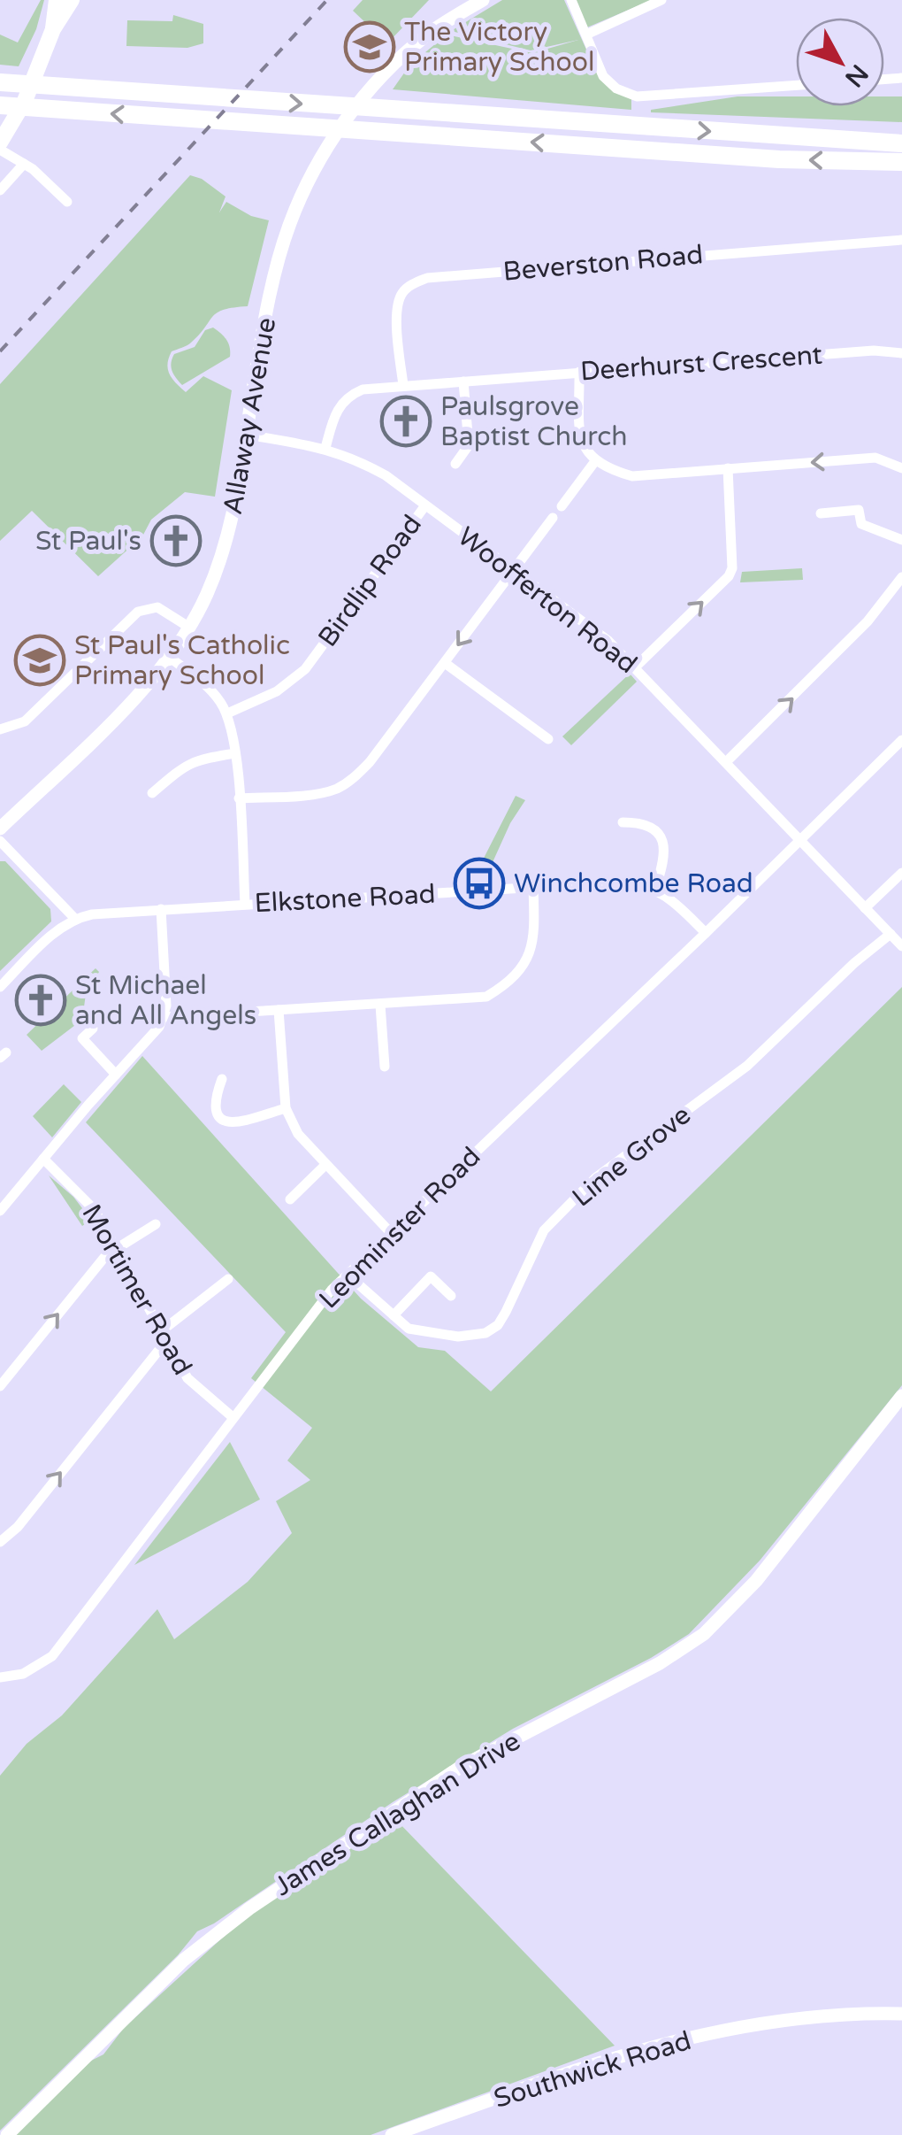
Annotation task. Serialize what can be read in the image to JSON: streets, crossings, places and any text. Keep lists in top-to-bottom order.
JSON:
{
  "streets": {
    "street": [
      "Beverston Road",
      "Deerhurst Crescent",
      "Allaway Avenue",
      "Birdlip Road",
      "Woofferton Road",
      "Elkstone Road",
      "Lime Grove",
      "Leominster Road",
      "Mortimer Road",
      "James Callaghan Drive",
      "Southwick Road"
    ]
  },
  "crossings": [
    ["Beverston Road", "Deerhurst Crescent"],
    ["Deerhurst Crescent", "Woofferton Road"],
    ["Allaway Avenue", "Woofferton Road"],
    ["Birdlip Road", "Woofferton Road"],
    ["Woofferton Road", "Lime Grove"],
    ["Woofferton Road", "Leominster Road"],
    ["Lime Grove", "Leominster Road"],
    ["Leominster Road", "Mortimer Road"]
  ],
  "places": {
    "school or university": ["The Victory Primary School", "St Paul's Catholic Primary School"],
    "church": ["Paulsgrove Baptist Church", "St Paul's", "St Michael and All Angels"],
    "bus stop": ["Winchcombe Road"]
  },
  "north": "bottom right"
}
